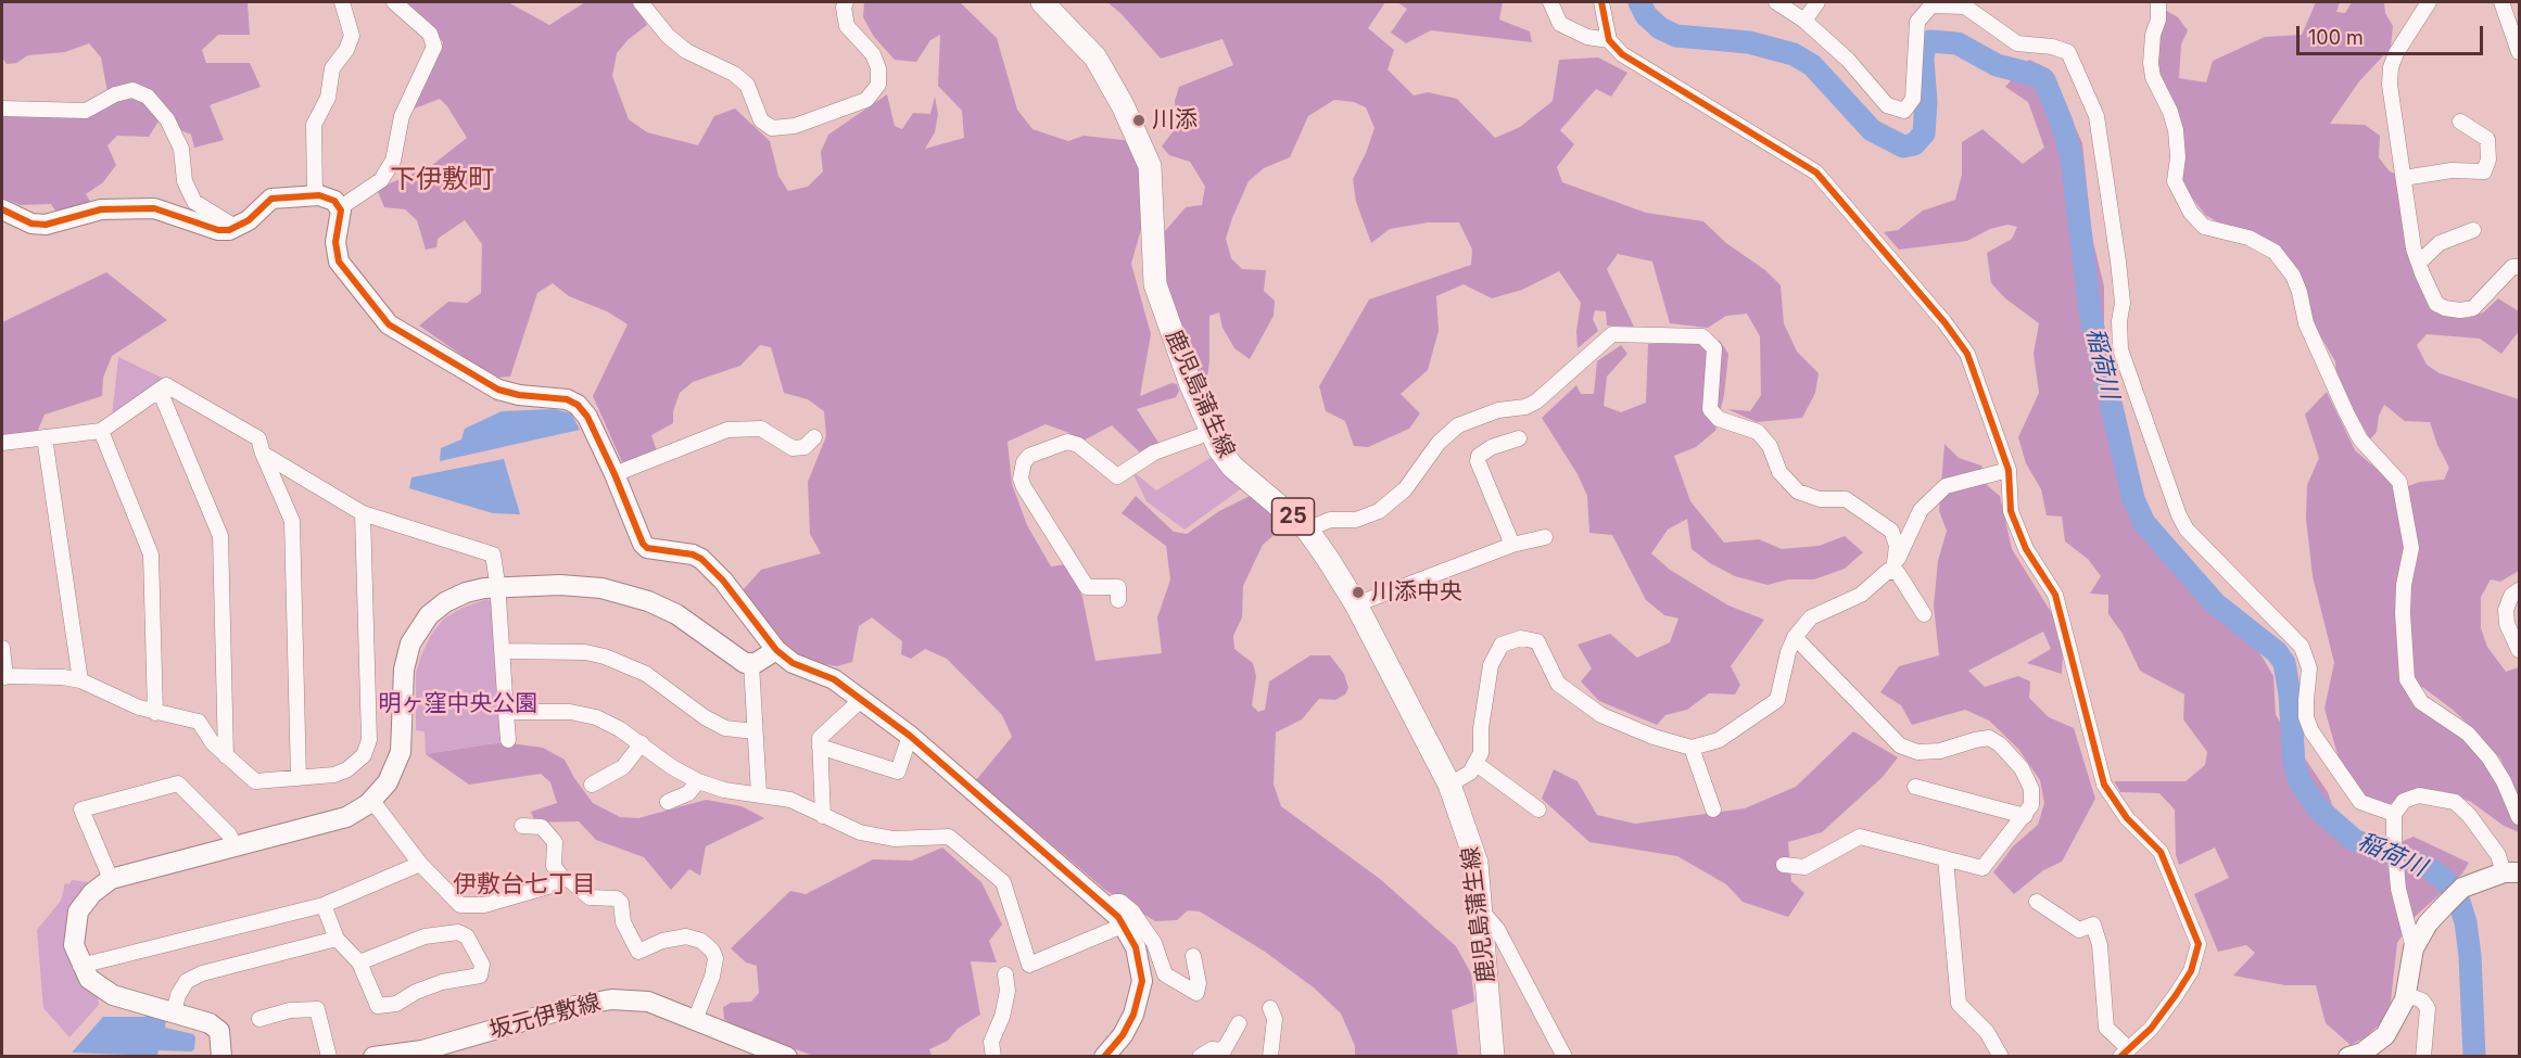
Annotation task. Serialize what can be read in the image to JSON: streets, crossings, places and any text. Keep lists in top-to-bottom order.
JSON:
{
  "streets": {
    "main road": ["鹿児島蒲生線", "25"],
    "street": ["坂元伊敷線"]
  },
  "districts": ["下伊敷町", "伊敷台七丁目"],
  "water": ["稲荷川"],
  "parks": ["明ヶ窪中央公園"],
  "places": ["川添", "川添中央"],
  "scale_bar": "100 m"
}
